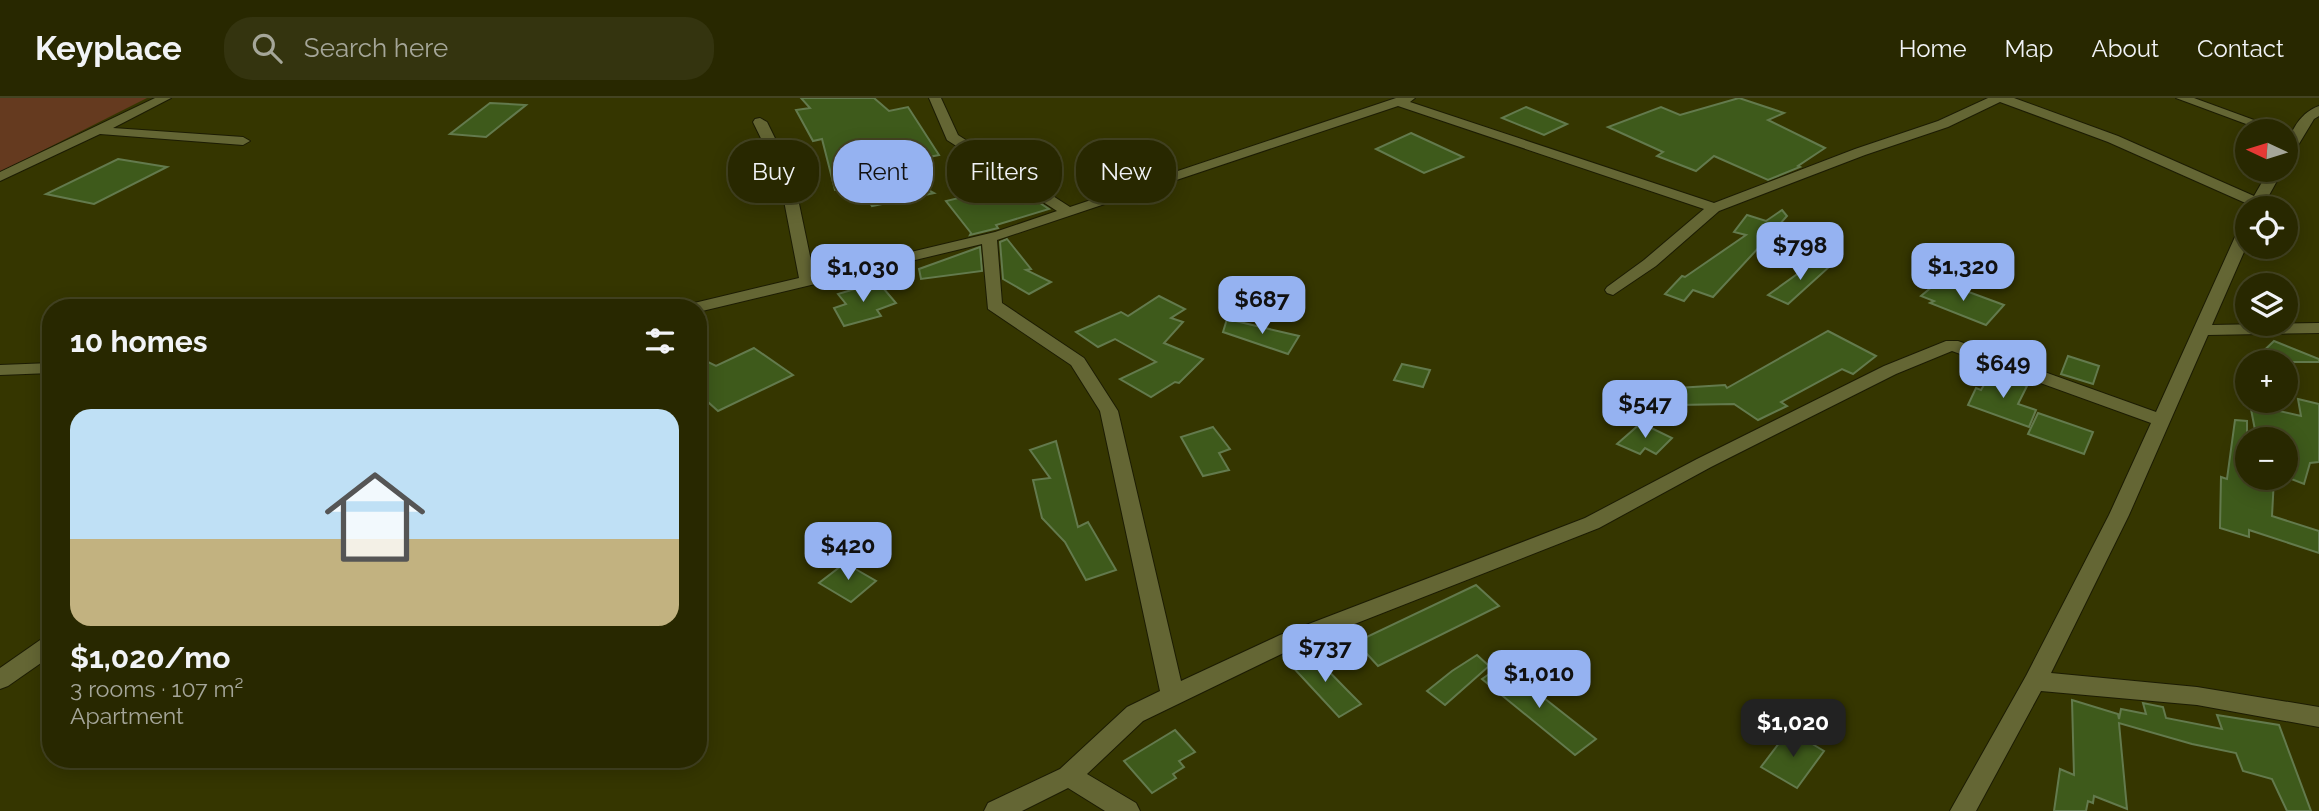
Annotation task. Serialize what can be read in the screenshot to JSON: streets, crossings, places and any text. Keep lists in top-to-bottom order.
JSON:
{
  "north": "left",
  "page": {
    "header": "Keyplace",
    "search": "Search here",
    "nav": [
      "Home",
      "Map",
      "About",
      "Contact"
    ],
    "map_buttons": ["+", "−"],
    "chip": [
      "Buy",
      "Rent",
      "Filters",
      "New"
    ],
    "price": [
      "$798",
      "$1,320",
      "$1,030",
      "$687",
      "$649",
      "$547",
      "$420",
      "$737",
      "$1,010",
      "$1,020"
    ],
    "heading": "10 homes",
    "list": [
      {
        "name": "$1,020/mo",
        "note": "3 rooms · 107 m² · Apartment"
      }
    ]
  }
}
